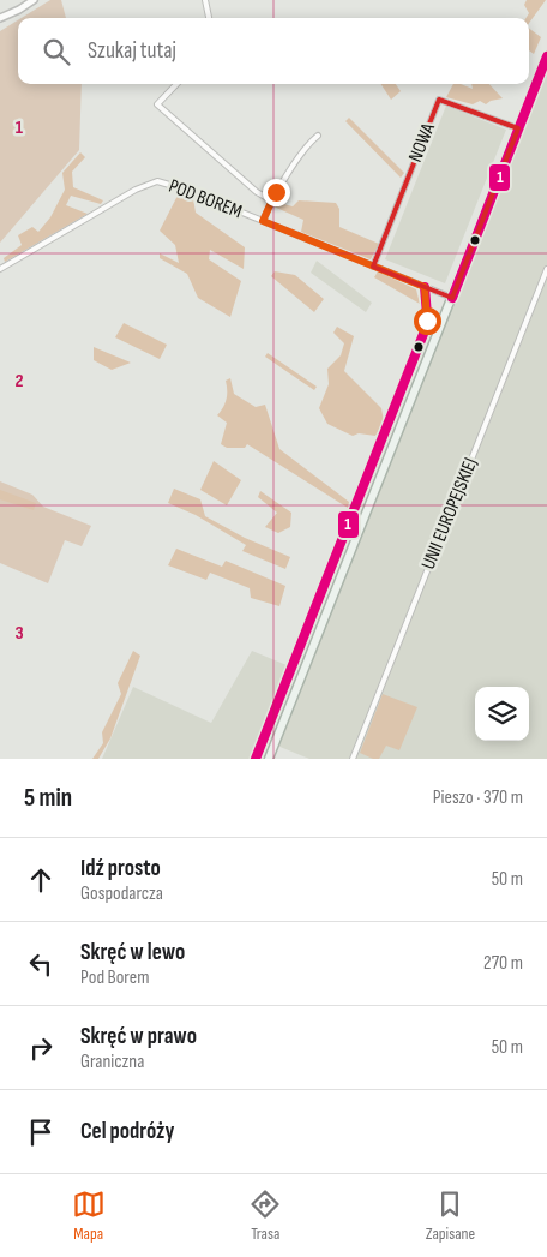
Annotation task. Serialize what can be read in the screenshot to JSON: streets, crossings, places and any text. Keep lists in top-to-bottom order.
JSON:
{
  "streets": {
    "street": ["NOWA", "POD BOREM", "UNII EUROPEJSKIEJ"]
  },
  "crossings": [
    ["NOWA", "POD BOREM"]
  ],
  "lines": ["transit line 1"],
  "page": {
    "search": "Szukaj tutaj",
    "heading": ["5 min", "Pieszo · 370 m"],
    "list": [
      ["Idź prosto", "Gospodarcza", "50 m"],
      ["Skręć w lewo", "Pod Borem", "270 m"],
      ["Skręć w prawo", "Graniczna", "50 m"],
      "Cel podróży"
    ],
    "nav": ["Mapa", "Trasa", "Zapisane"]
  },
  "grid": {
    "rows": ["1", "2", "3"]
  }
}
